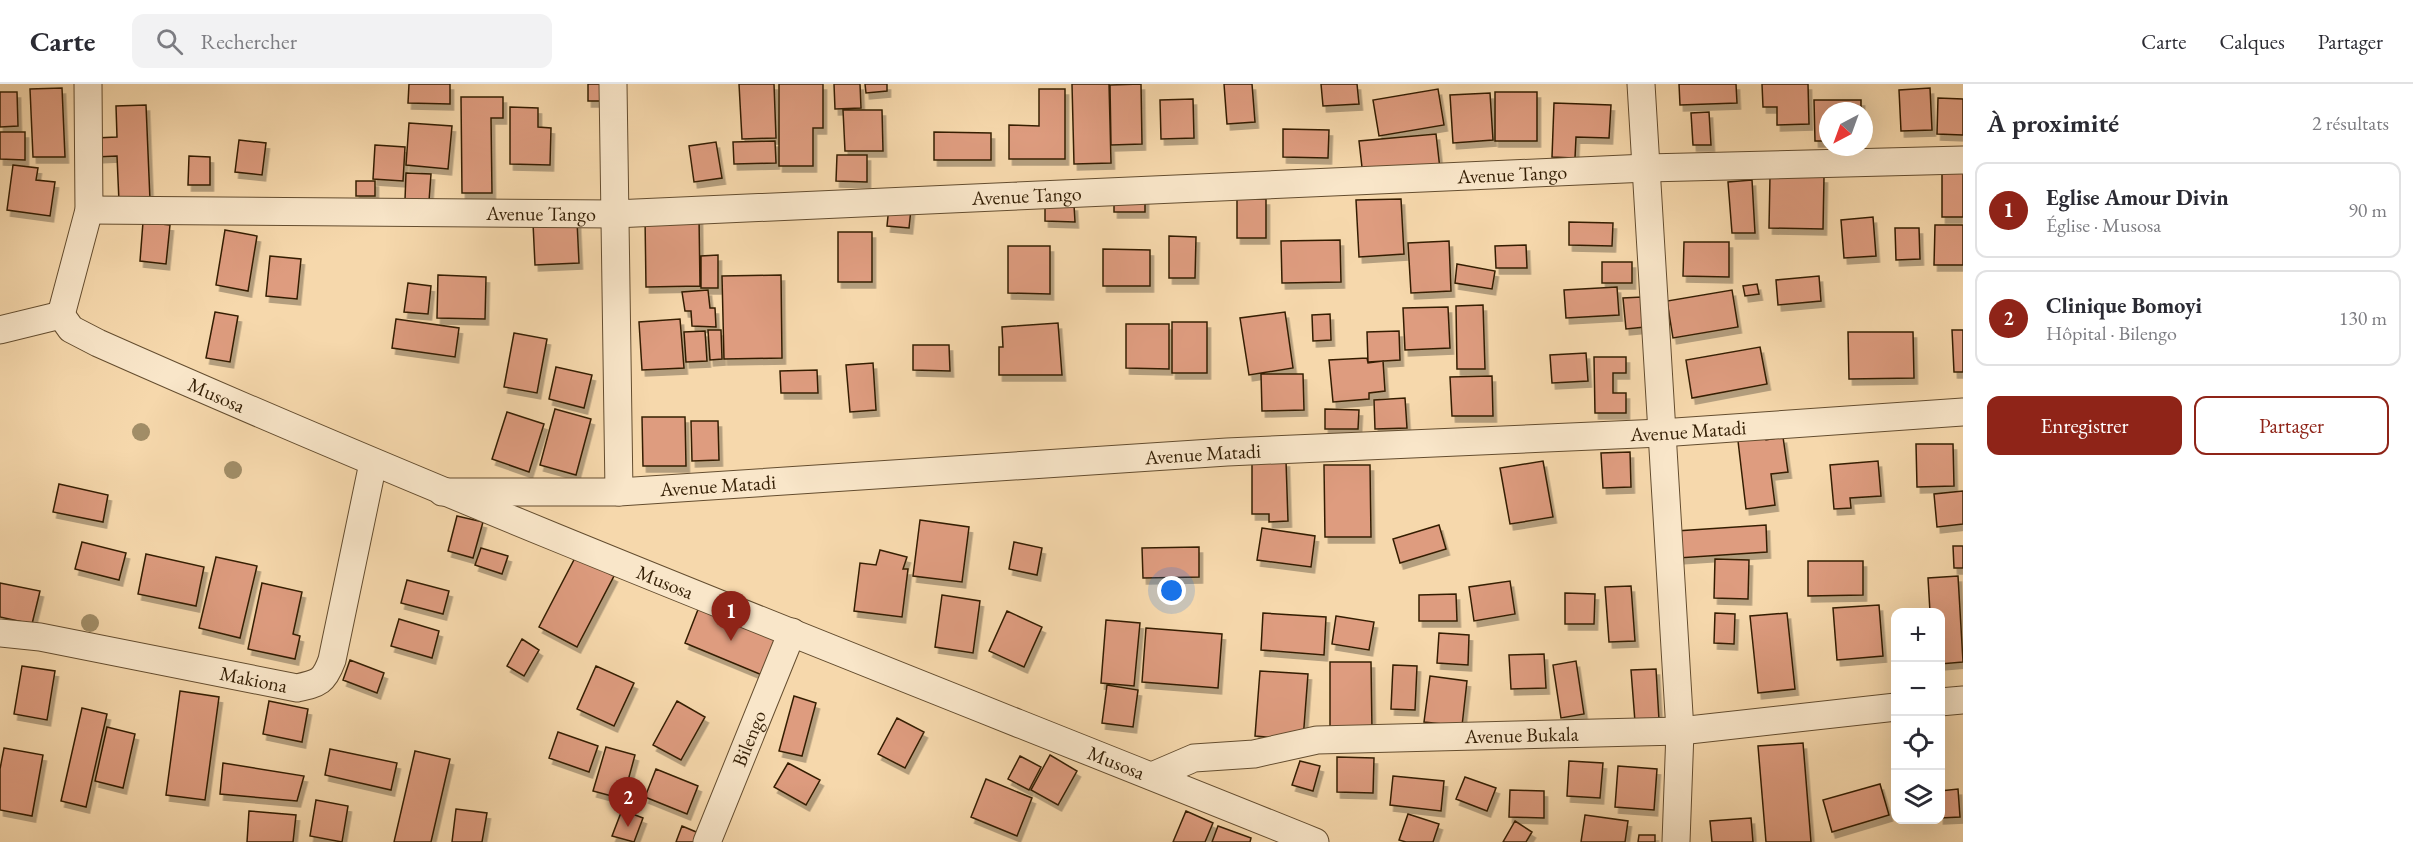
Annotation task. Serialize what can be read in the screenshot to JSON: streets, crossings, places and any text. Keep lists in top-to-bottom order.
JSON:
{
  "streets": {
    "street": [
      "Avenue Tango",
      "Musosa",
      "Avenue Matadi",
      "Makiona",
      "Avenue Bukala",
      "Bilengo"
    ]
  },
  "crossings": [
    ["Musosa", "Avenue Matadi"],
    ["Musosa", "Makiona"],
    ["Musosa", "Avenue Bukala"],
    ["Musosa", "Bilengo"]
  ],
  "north": "bottom left",
  "page": {
    "header": "Carte",
    "search": "Rechercher",
    "nav": ["Carte", "Calques", "Partager"],
    "heading": ["À proximité", "2 résultats"],
    "list": [
      {
        "mark": "1",
        "name": "Eglise Amour Divin",
        "note": "Église · Musosa",
        "value": "90 m"
      },
      {
        "mark": "2",
        "name": "Clinique Bomoyi",
        "note": "Hôpital · Bilengo",
        "value": "130 m"
      }
    ],
    "buttons": ["Enregistrer", "Partager"],
    "pins": ["1", "2"],
    "map_buttons": ["+", "−"]
  }
}
